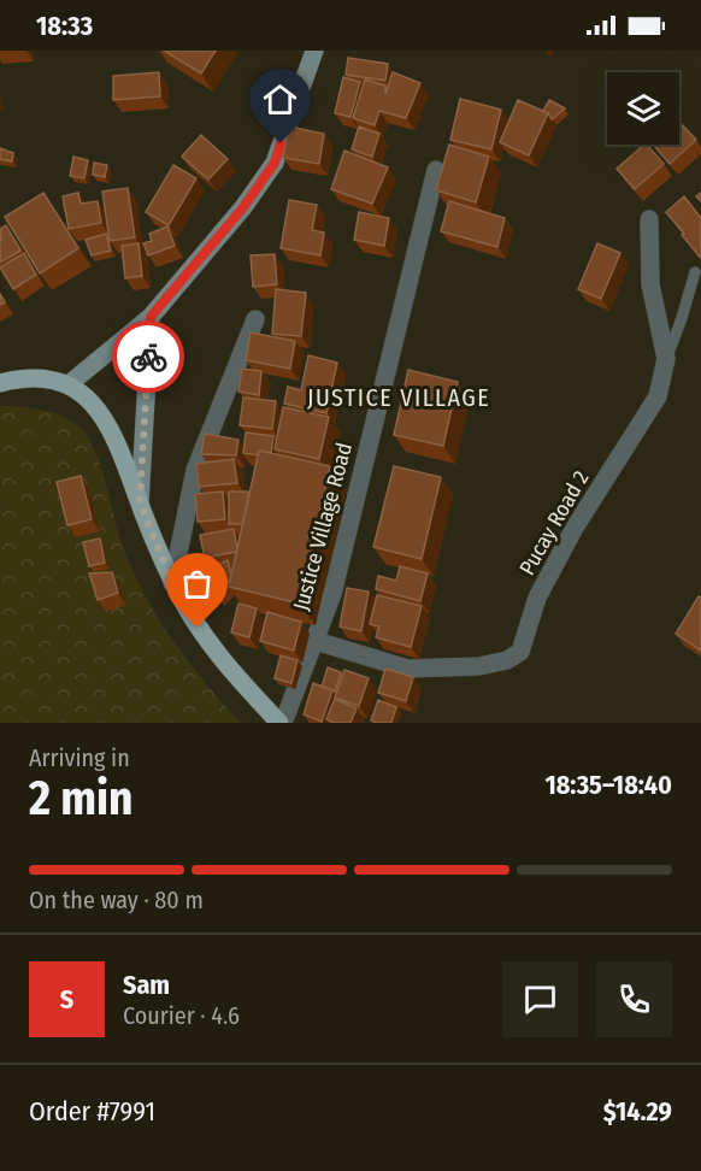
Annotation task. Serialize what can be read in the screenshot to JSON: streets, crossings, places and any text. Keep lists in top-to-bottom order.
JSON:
{
  "streets": {
    "street": ["Pucay Road 2", "Justice Village Road"]
  },
  "crossings": [
    ["Pucay Road 2", "Justice Village Road"]
  ],
  "districts": ["JUSTICE VILLAGE"],
  "page": {
    "status": "18:33",
    "heading": ["2 min", "Arriving in", "18:35–18:40"],
    "panel": [
      "Sam",
      "Courier · 4.6",
      "Order #7991",
      "$14.29"
    ],
    "bar": "On the way · 80 m",
    "round": "S"
  }
}
